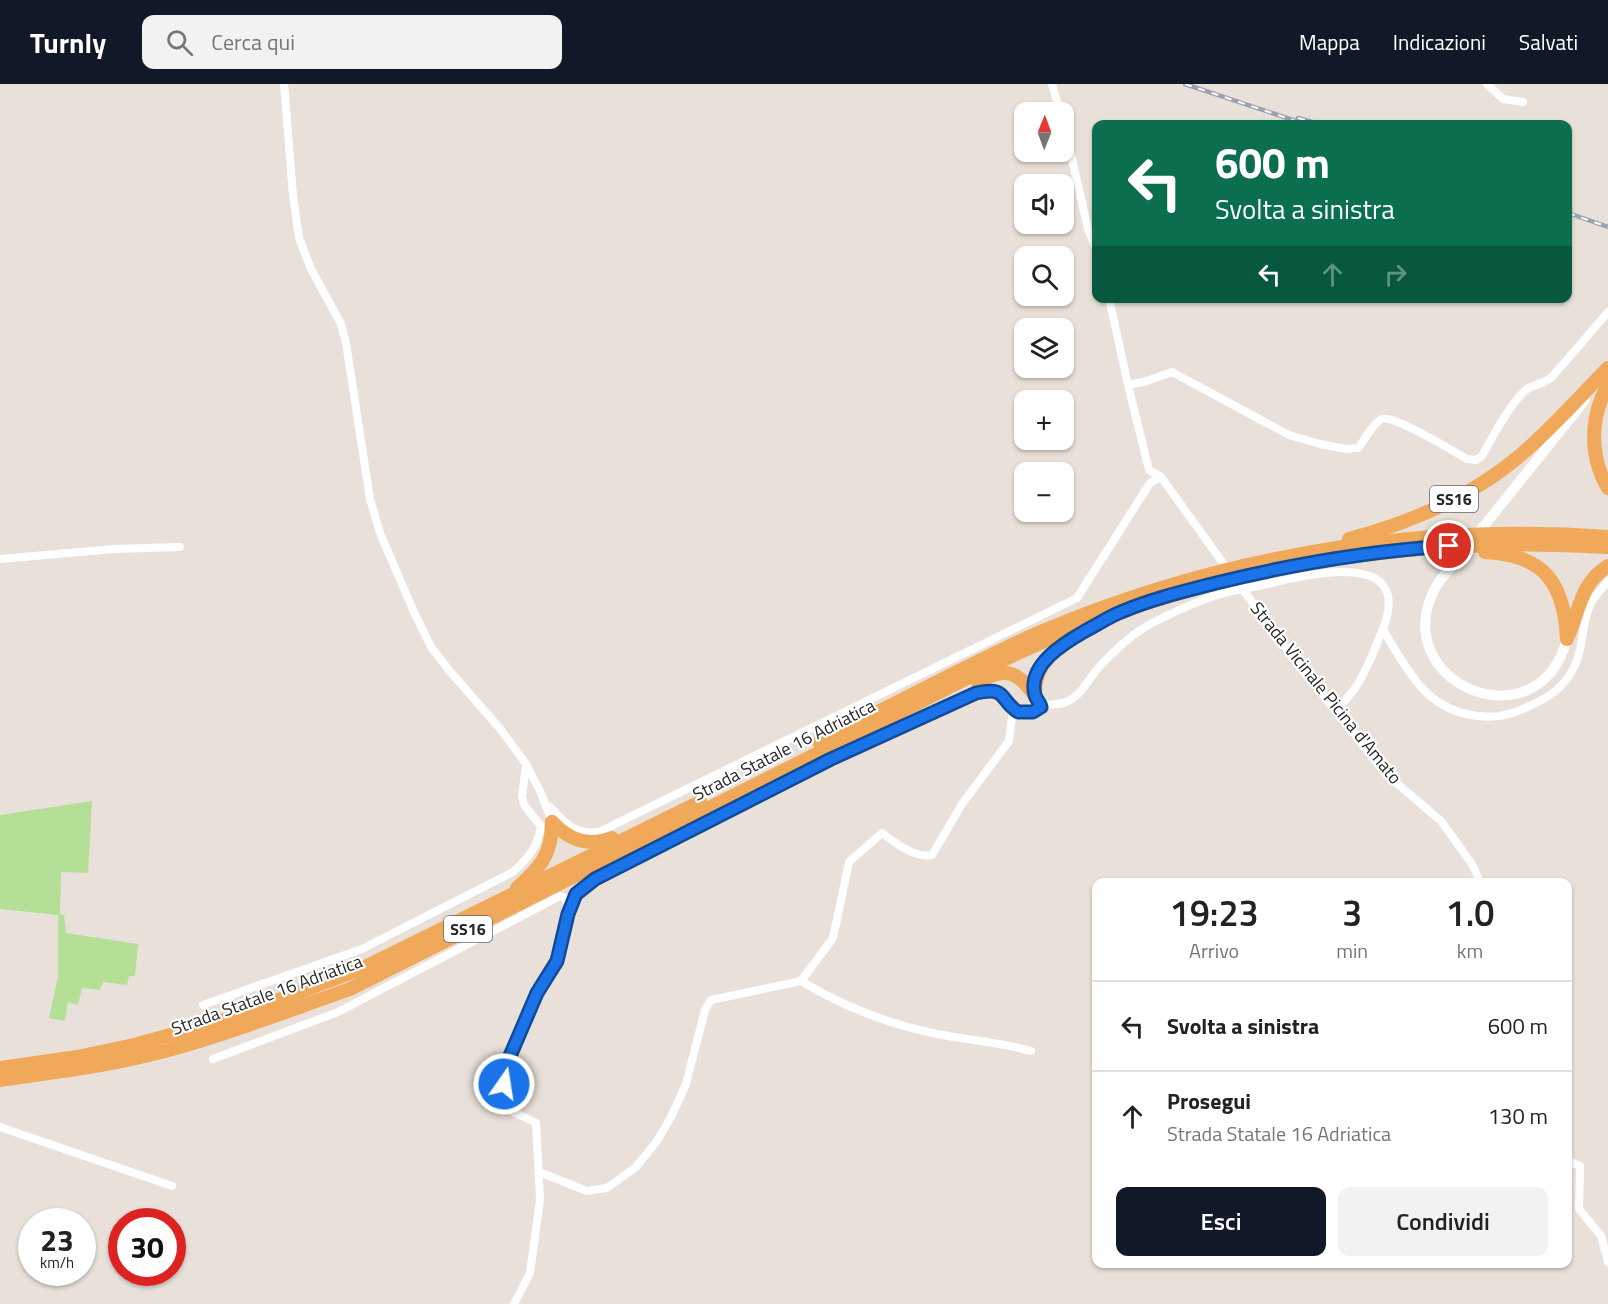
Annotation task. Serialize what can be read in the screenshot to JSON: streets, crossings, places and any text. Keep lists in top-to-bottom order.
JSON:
{
  "streets": {
    "highway": ["SS16", "Strada Statale 16 Adriatica"],
    "street": ["Strada Vicinale Picina d'Amato"]
  },
  "crossings": [
    ["SS16", "Strada Statale 16 Adriatica"]
  ],
  "north": "top",
  "page": {
    "header": "Turnly",
    "search": "Cerca qui",
    "nav": ["Mappa", "Indicazioni", "Salvati"],
    "map_buttons": ["+", "−"],
    "turn": ["600 m", "Svolta a sinistra"],
    "eta": [
      "19:23",
      "Arrivo",
      "3",
      "min",
      "1.0",
      "km"
    ],
    "list": [
      {
        "name": "Svolta a sinistra",
        "value": "600 m"
      },
      {
        "name": "Prosegui",
        "note": "Strada Statale 16 Adriatica",
        "value": "130 m"
      }
    ],
    "buttons": ["Esci", "Condividi"],
    "speed": "23 km/h",
    "limit": "30"
  }
}
